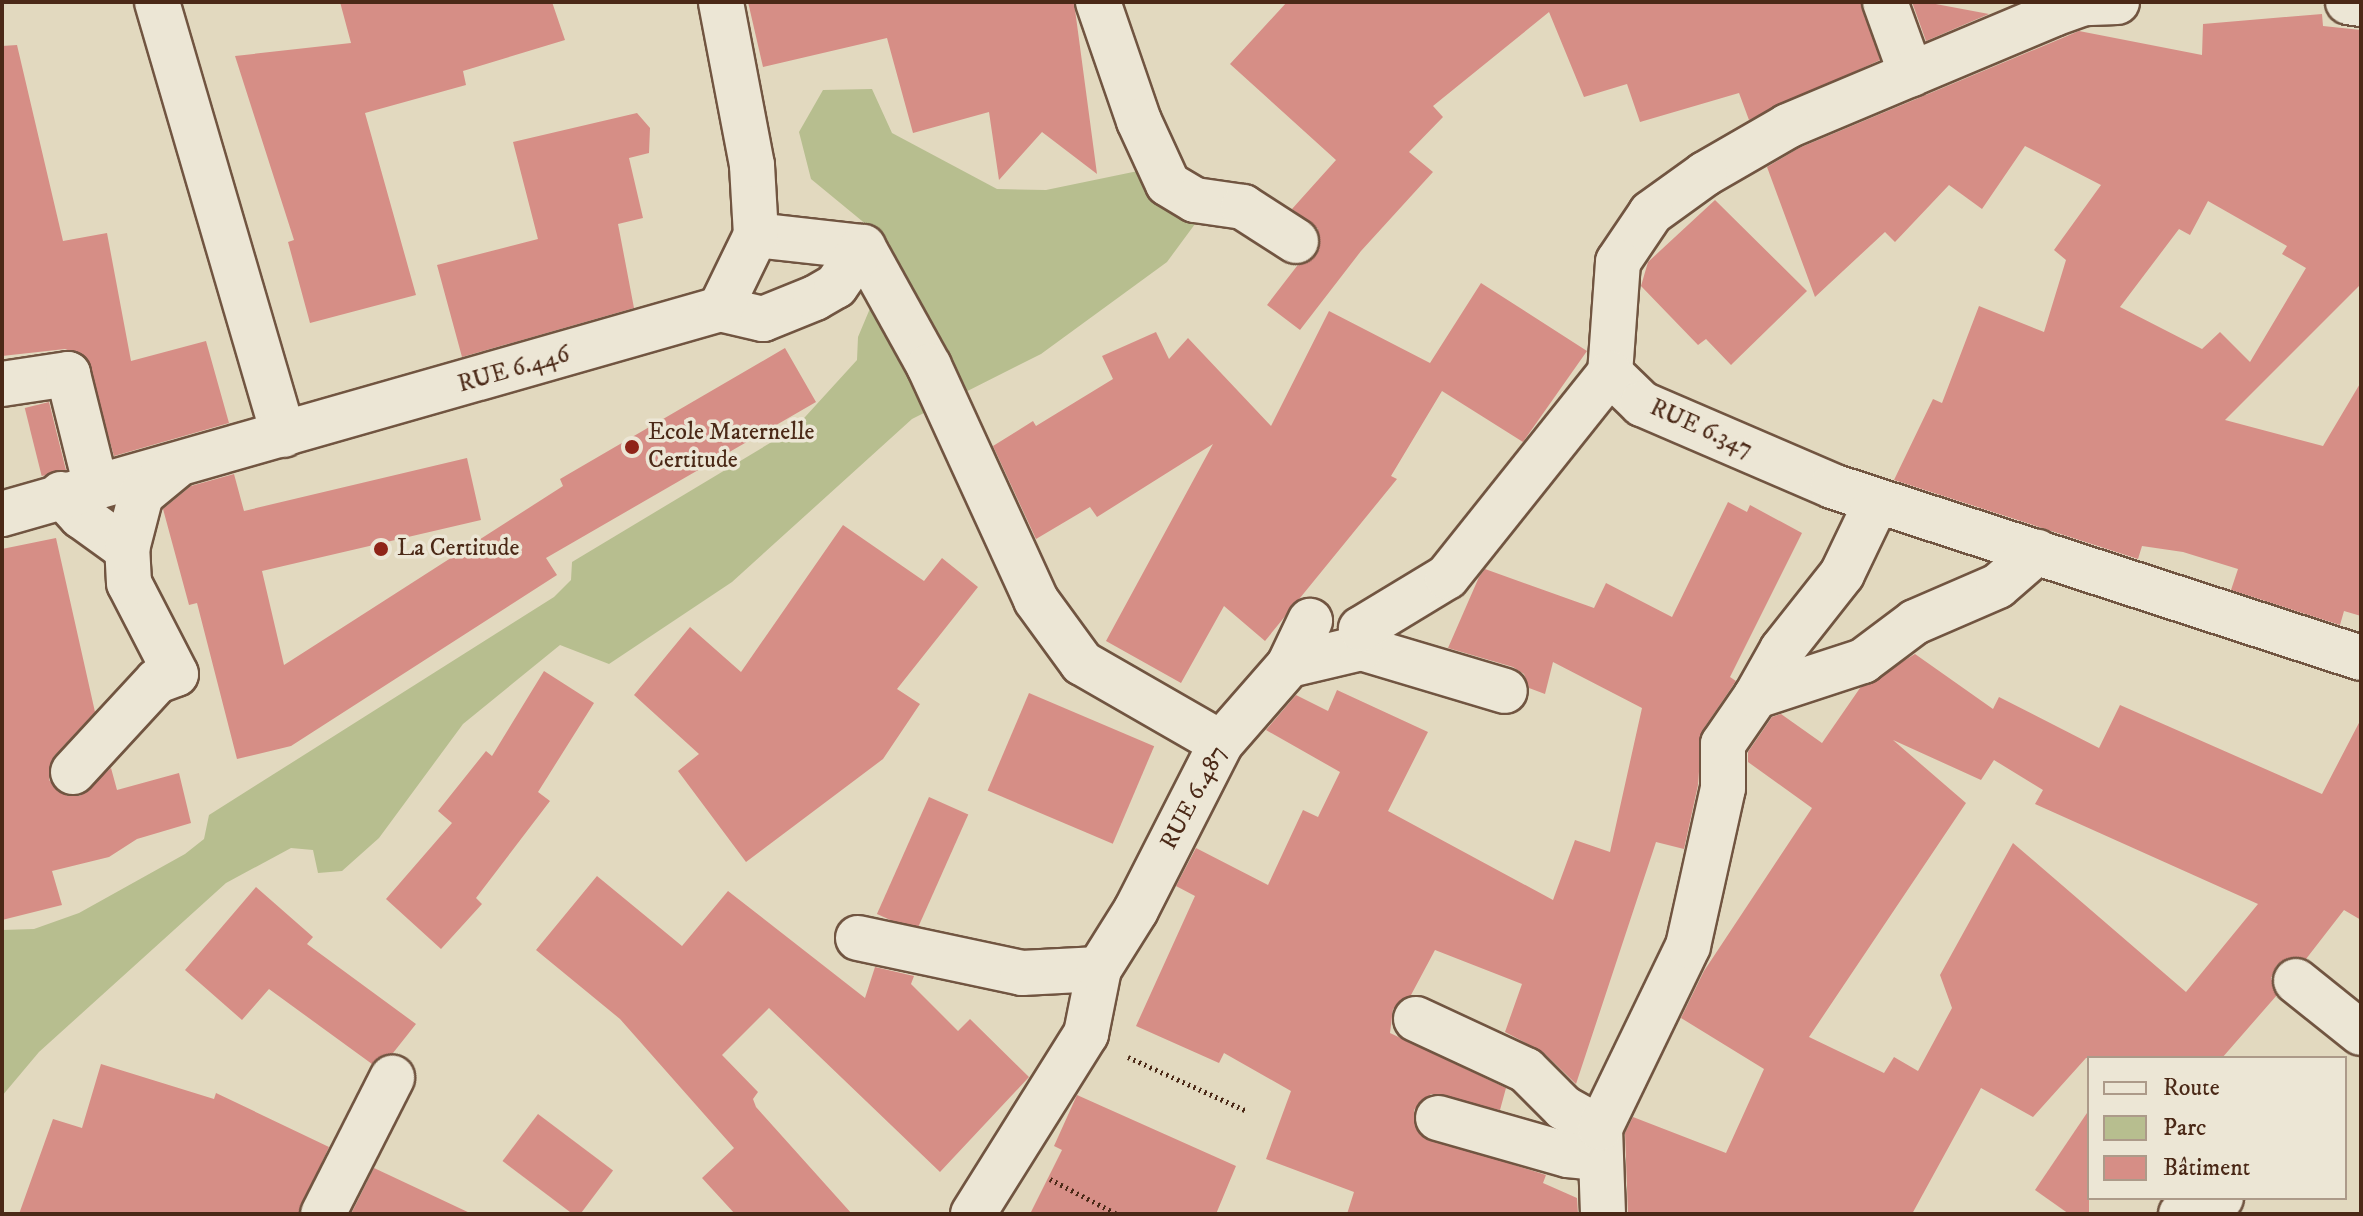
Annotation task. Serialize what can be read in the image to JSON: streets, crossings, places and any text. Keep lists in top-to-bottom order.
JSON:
{
  "streets": {
    "street": ["RUE 6.446", "RUE 6.347", "RUE 6.487"]
  },
  "places": ["Ecole Maternelle Certitude", "La Certitude"],
  "legend": ["Route", "Parc", "Bâtiment"]
}
